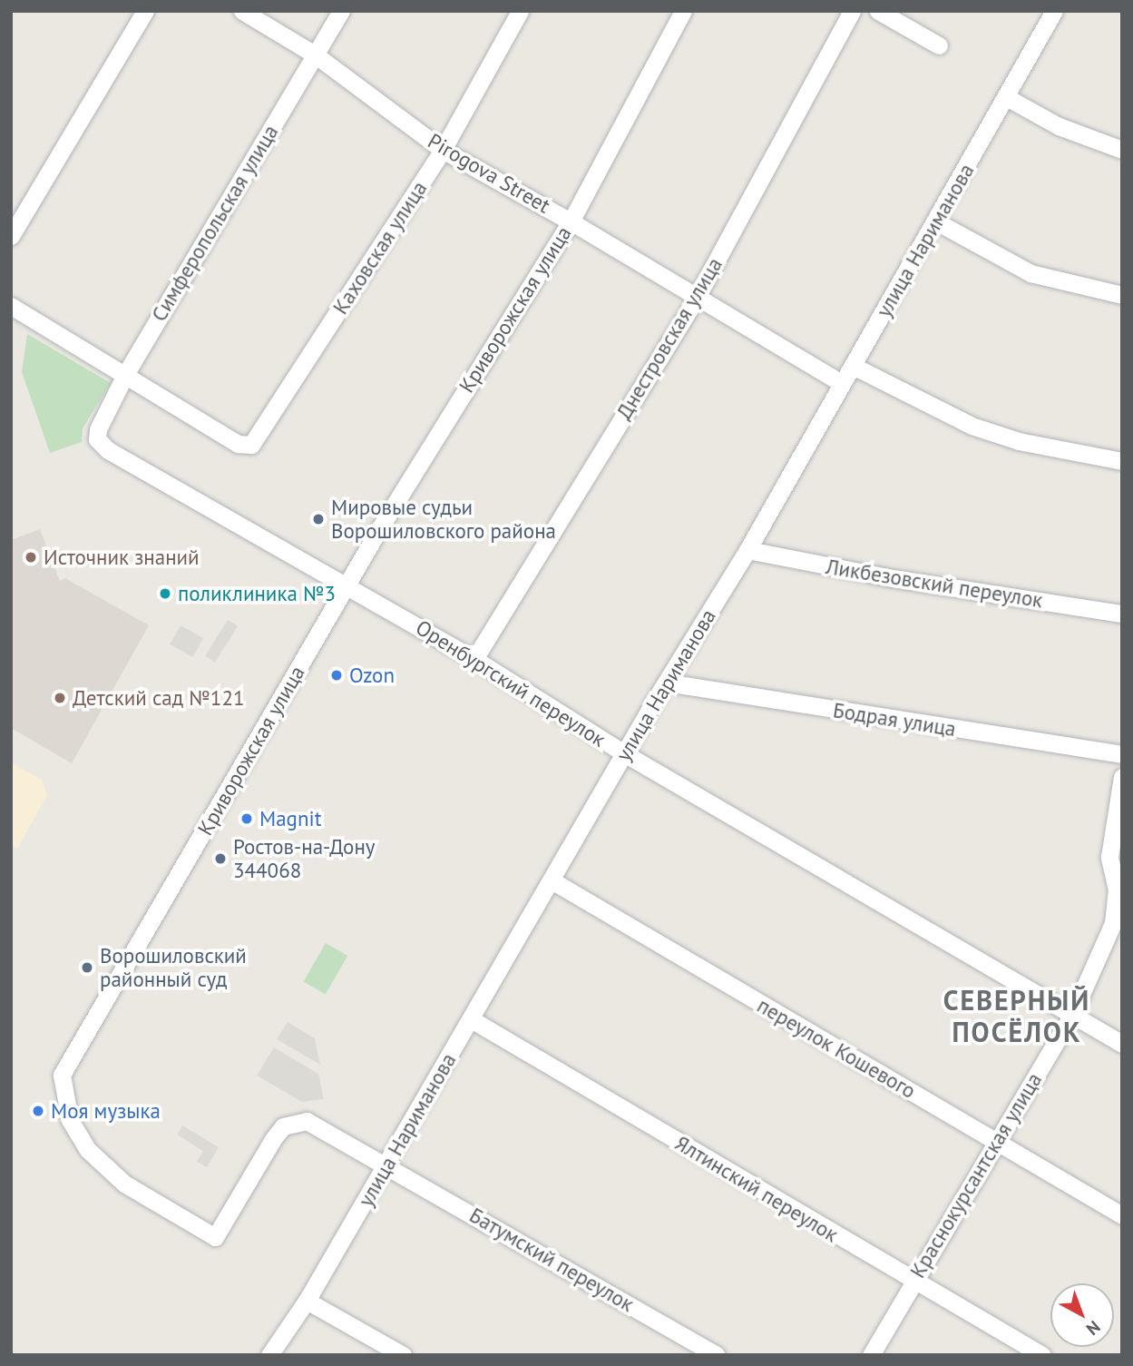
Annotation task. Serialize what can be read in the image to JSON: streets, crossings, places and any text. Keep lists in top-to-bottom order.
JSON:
{
  "streets": {
    "street": [
      "Pirogova Street",
      "Симферопольская улица",
      "улица Нариманова",
      "Каховская улица",
      "Криворожская улица",
      "Днестровская улица",
      "Ликбезовский переулок",
      "Оренбургский переулок",
      "Бодрая улица",
      "переулок Кошевого",
      "Краснокурсантская улица",
      "Ялтинский переулок",
      "Батумский переулок"
    ]
  },
  "crossings": [
    ["Pirogova Street", "Симферопольская улица"],
    ["Pirogova Street", "улица Нариманова"],
    ["Pirogova Street", "Каховская улица"],
    ["Pirogova Street", "Криворожская улица"],
    ["Pirogova Street", "Днестровская улица"],
    ["Симферопольская улица", "Каховская улица"],
    ["Симферопольская улица", "Оренбургский переулок"],
    ["улица Нариманова", "Криворожская улица"],
    ["улица Нариманова", "Ликбезовский переулок"],
    ["улица Нариманова", "Оренбургский переулок"],
    ["улица Нариманова", "Бодрая улица"],
    ["улица Нариманова", "переулок Кошевого"],
    ["улица Нариманова", "Ялтинский переулок"],
    ["улица Нариманова", "Батумский переулок"],
    ["Криворожская улица", "Оренбургский переулок"],
    ["Криворожская улица", "Батумский переулок"],
    ["Днестровская улица", "Оренбургский переулок"],
    ["Оренбургский переулок", "Краснокурсантская улица"],
    ["переулок Кошевого", "Краснокурсантская улица"],
    ["Краснокурсантская улица", "Ялтинский переулок"]
  ],
  "districts": ["СЕВЕРНЫЙ ПОСЁЛОК"],
  "places": [
    "Мировые судьи Ворошиловского района",
    "Источник знаний",
    "поликлиника №3",
    "Ozon",
    "Детский сад №121",
    "Magnit",
    "Ростов-на-Дону 344068",
    "Ворошиловский районный суд",
    "Моя музыка"
  ],
  "north": "bottom right"
}
